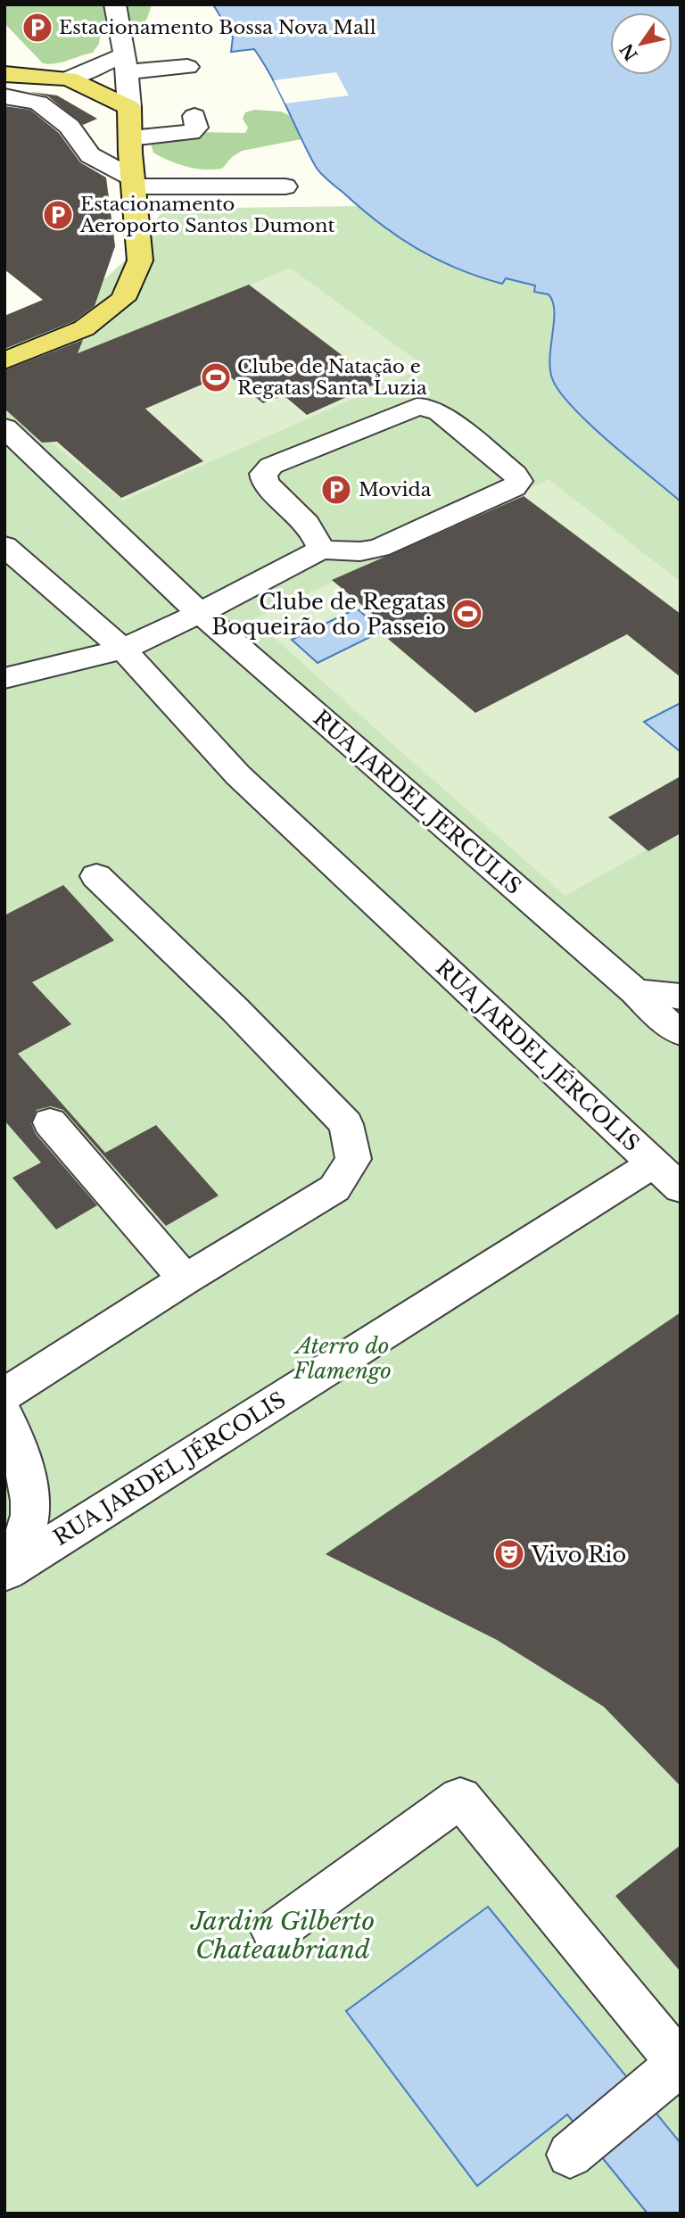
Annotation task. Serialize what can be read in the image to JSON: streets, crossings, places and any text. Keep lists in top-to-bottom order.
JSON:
{
  "streets": {
    "street": ["RUA JARDEL JERCULIS", "RUA JARDEL JÉRCOLIS"]
  },
  "parks": ["Aterro do Flamengo", "Jardim Gilberto Chateaubriand"],
  "places": {
    "parking": ["Estacionamento Bossa Nova Mall", "Estacionamento Aeroporto Santos Dumont", "Movida"],
    "sports": ["Clube de Natação e Regatas Santa Luzia", "Clube de Regatas Boqueirão do Passeio"],
    "theatre": ["Vivo Rio"]
  },
  "north": "bottom left"
}
